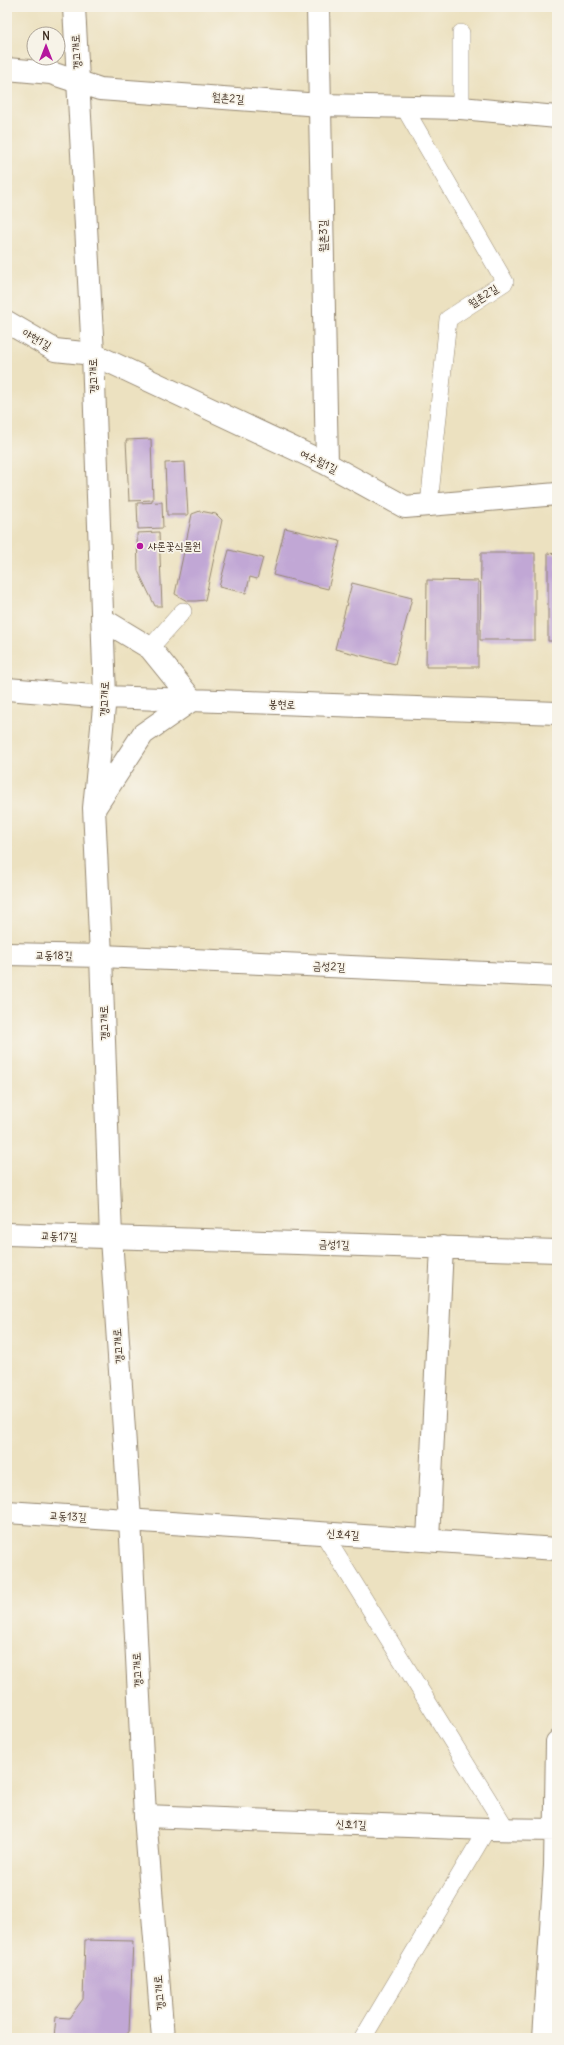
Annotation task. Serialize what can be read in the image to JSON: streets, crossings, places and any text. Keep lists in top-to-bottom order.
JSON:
{
  "streets": {
    "street": [
      "갱고개로",
      "월촌2길",
      "월촌3길",
      "야현1길",
      "여수월1길",
      "봉현로",
      "교동18길",
      "금성2길",
      "교동17길",
      "금성1길",
      "교동13길",
      "신호4길",
      "신호1길"
    ]
  },
  "crossings": [
    ["갱고개로", "월촌2길"],
    ["갱고개로", "야현1길"],
    ["갱고개로", "여수월1길"],
    ["갱고개로", "봉현로"],
    ["갱고개로", "교동18길"],
    ["갱고개로", "금성2길"],
    ["갱고개로", "교동17길"],
    ["갱고개로", "금성1길"],
    ["갱고개로", "교동13길"],
    ["갱고개로", "신호4길"],
    ["갱고개로", "신호1길"],
    ["월촌2길", "월촌3길"],
    ["월촌2길", "여수월1길"],
    ["월촌3길", "여수월1길"],
    ["야현1길", "여수월1길"],
    ["교동18길", "금성2길"],
    ["교동17길", "금성1길"],
    ["교동13길", "신호4길"]
  ],
  "places": ["샤론꽃식물원"],
  "north": "top"
}
